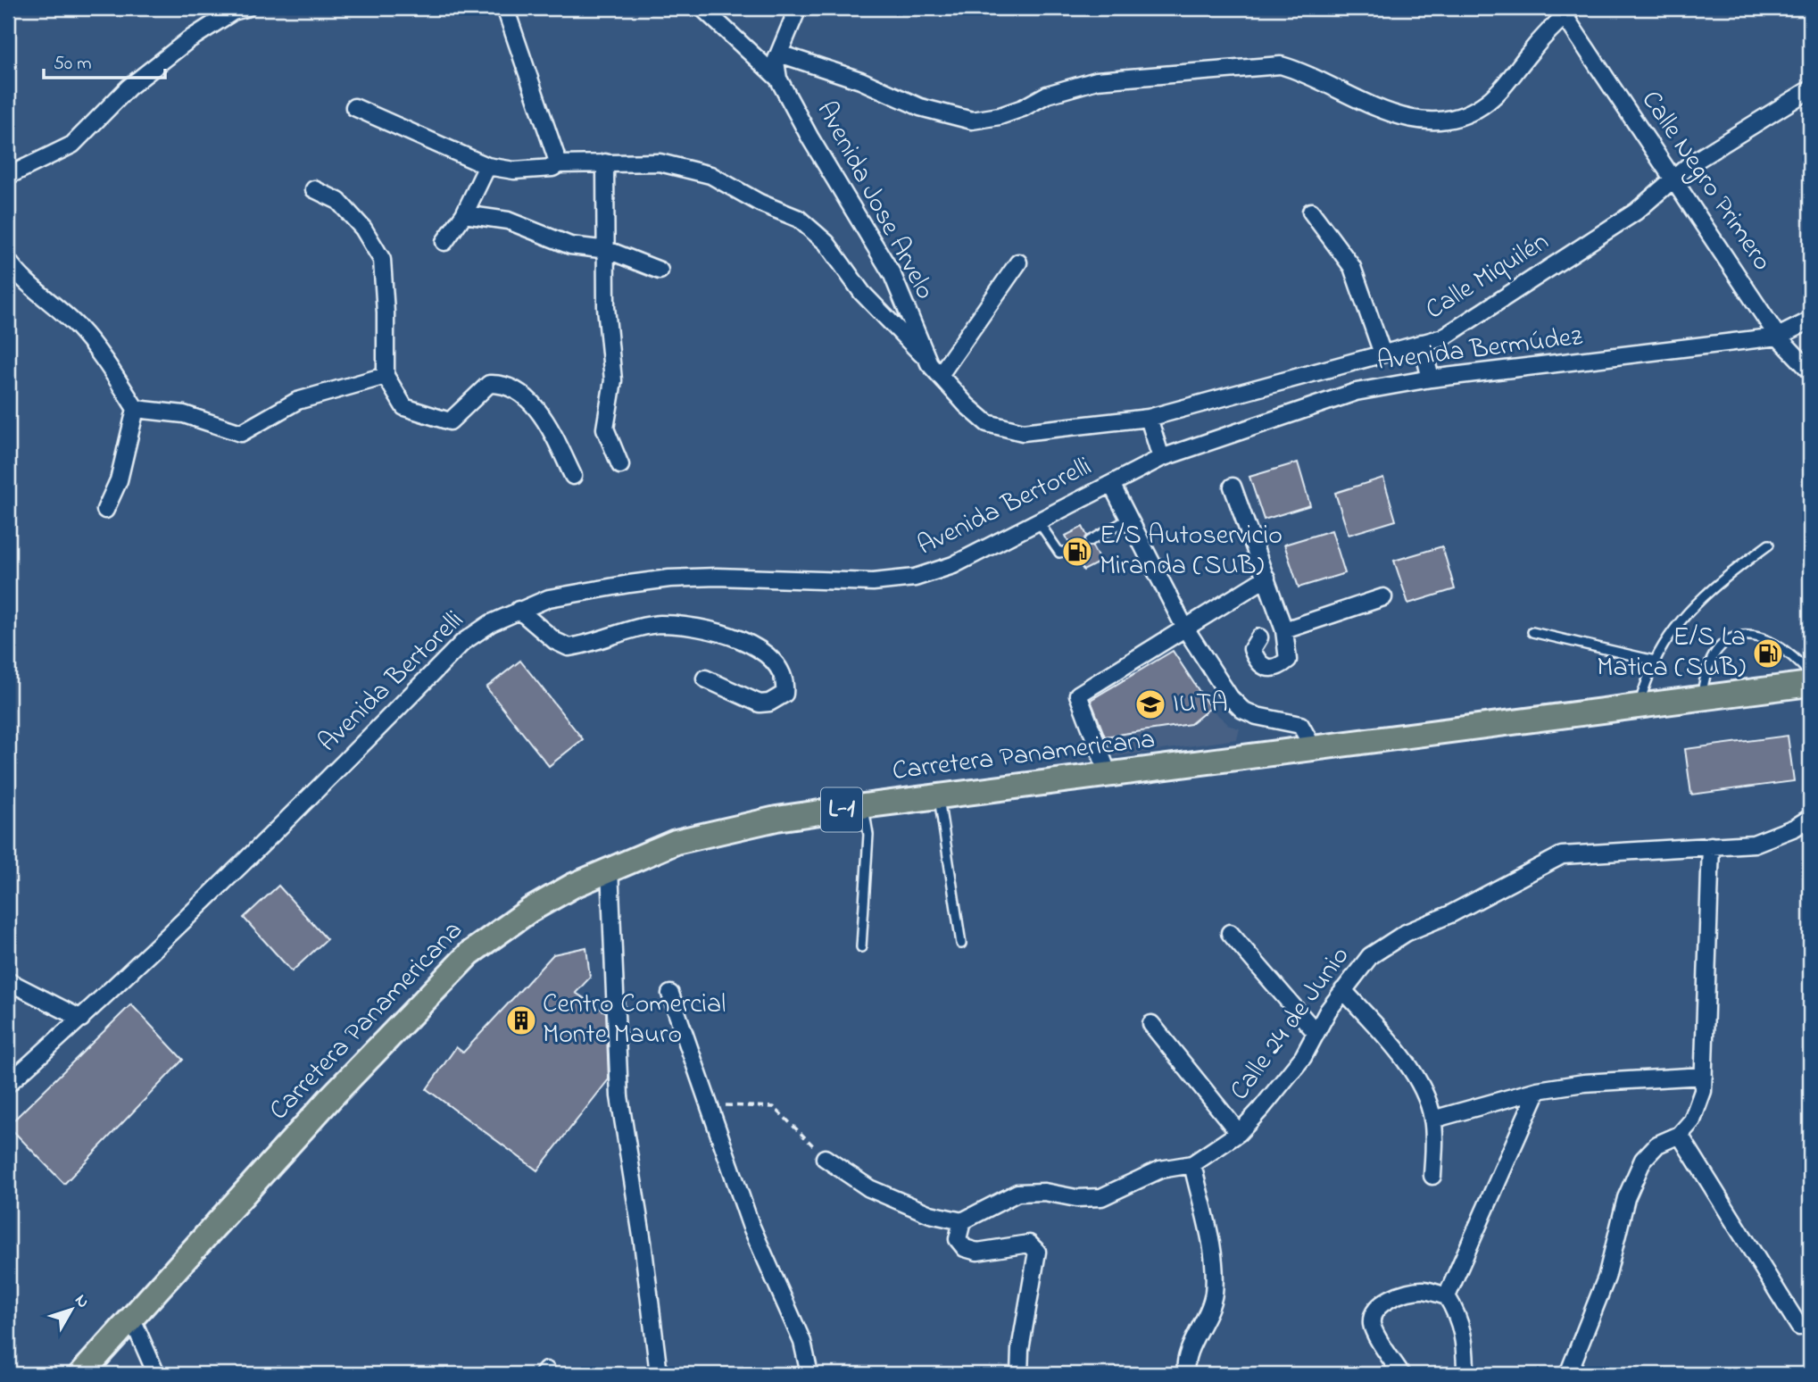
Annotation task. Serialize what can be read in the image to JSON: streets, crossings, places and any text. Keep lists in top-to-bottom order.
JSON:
{
  "streets": {
    "main road": ["Carretera Panamericana", "L-1"],
    "street": [
      "Calle Negro Primero",
      "Avenida Jose Arvelo",
      "Calle Miquilén",
      "Avenida Bermúdez",
      "Avenida Bertorelli",
      "Calle 24 de Junio"
    ]
  },
  "crossings": [
    ["Calle Negro Primero", "Calle Miquilén"],
    ["Calle Negro Primero", "Avenida Bermúdez"],
    ["Avenida Jose Arvelo", "Calle Miquilén"],
    ["Avenida Bermúdez", "Avenida Bertorelli"]
  ],
  "places": {
    "fuel station": ["E/S Autoservicio Miranda (SUB)", "E/S La Matica (SUB)"],
    "school or university": ["IUTA"],
    "building": ["Centro Comercial Monte Mauro"]
  },
  "scale_bar": "50 m",
  "north": "top right"
}
